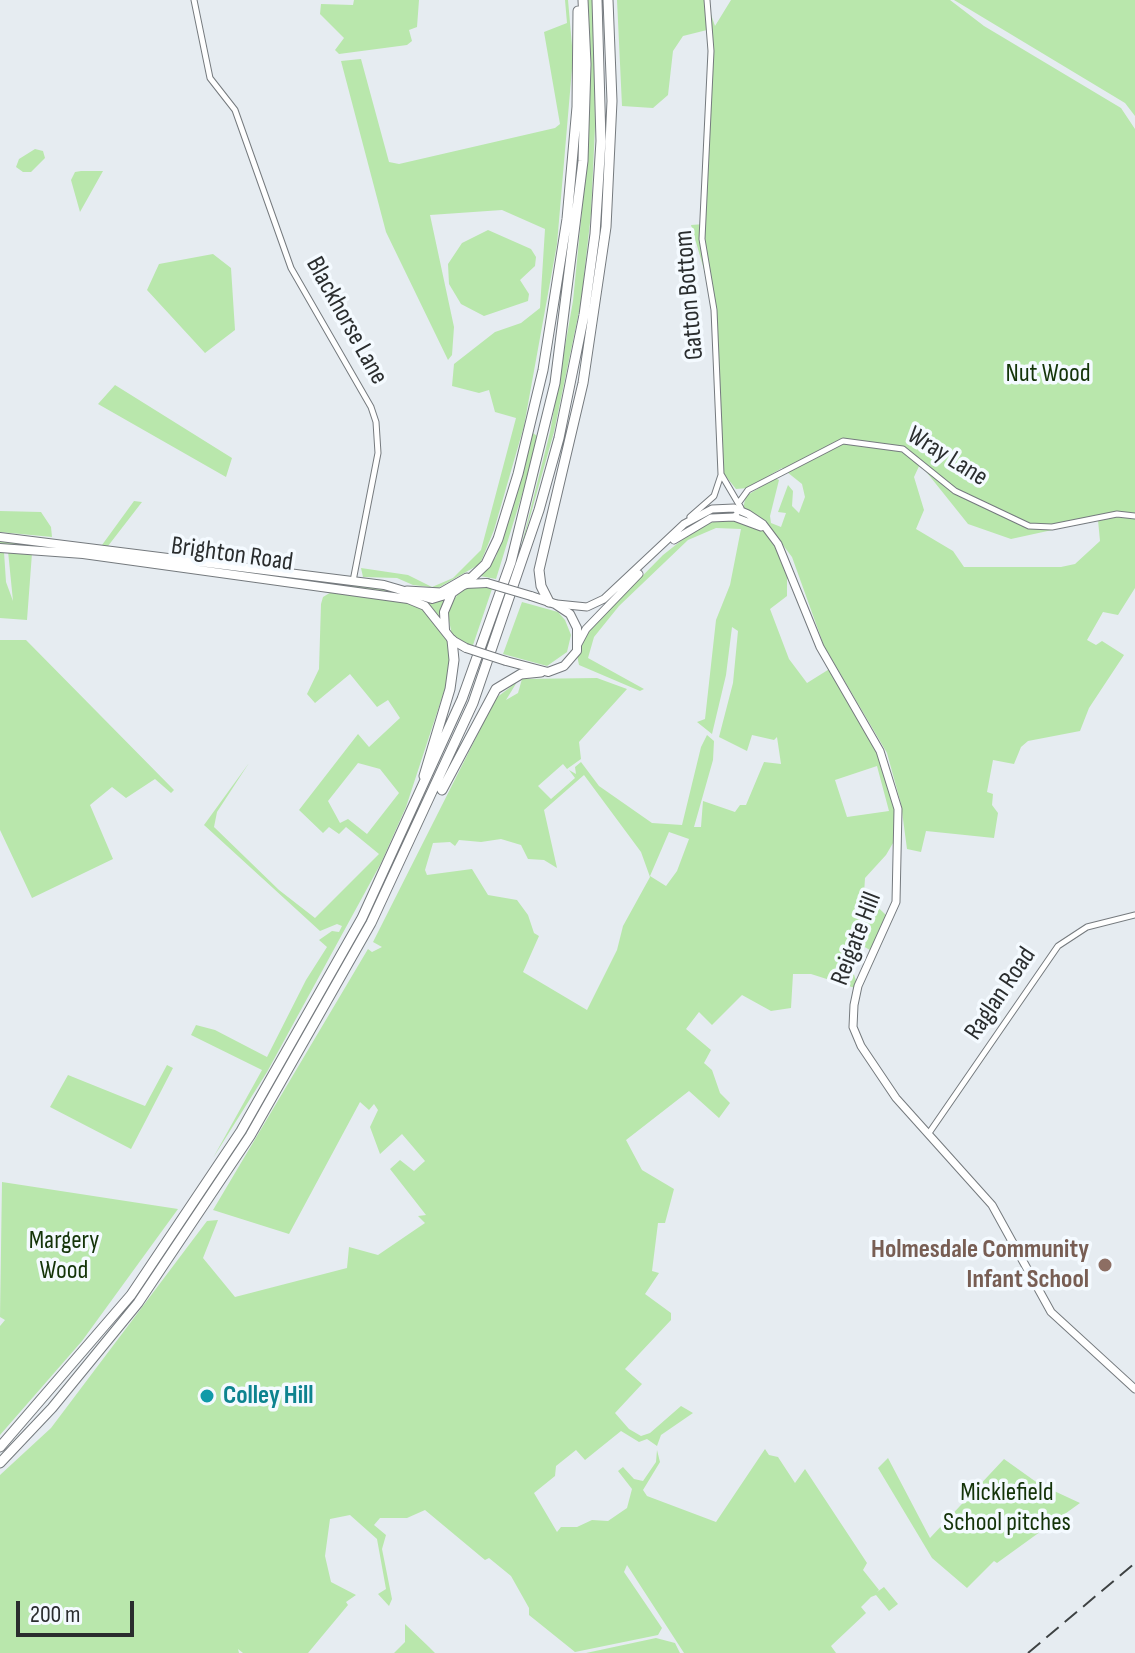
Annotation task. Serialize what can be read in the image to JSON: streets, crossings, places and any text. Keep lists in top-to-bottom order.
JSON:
{
  "streets": {
    "highway": ["Brighton Road"],
    "main road": ["Reigate Hill"],
    "street": [
      "Gatton Bottom",
      "Blackhorse Lane",
      "Wray Lane",
      "Raglan Road"
    ]
  },
  "crossings": [
    ["Gatton Bottom", "Wray Lane"],
    ["Gatton Bottom", "Reigate Hill"],
    ["Blackhorse Lane", "Brighton Road"],
    ["Wray Lane", "Reigate Hill"],
    ["Reigate Hill", "Raglan Road"]
  ],
  "parks": ["Nut Wood", "Margery Wood", "Micklefield School pitches"],
  "places": ["Holmesdale Community Infant School", "Colley Hill"],
  "scale_bar": "200 m"
}
